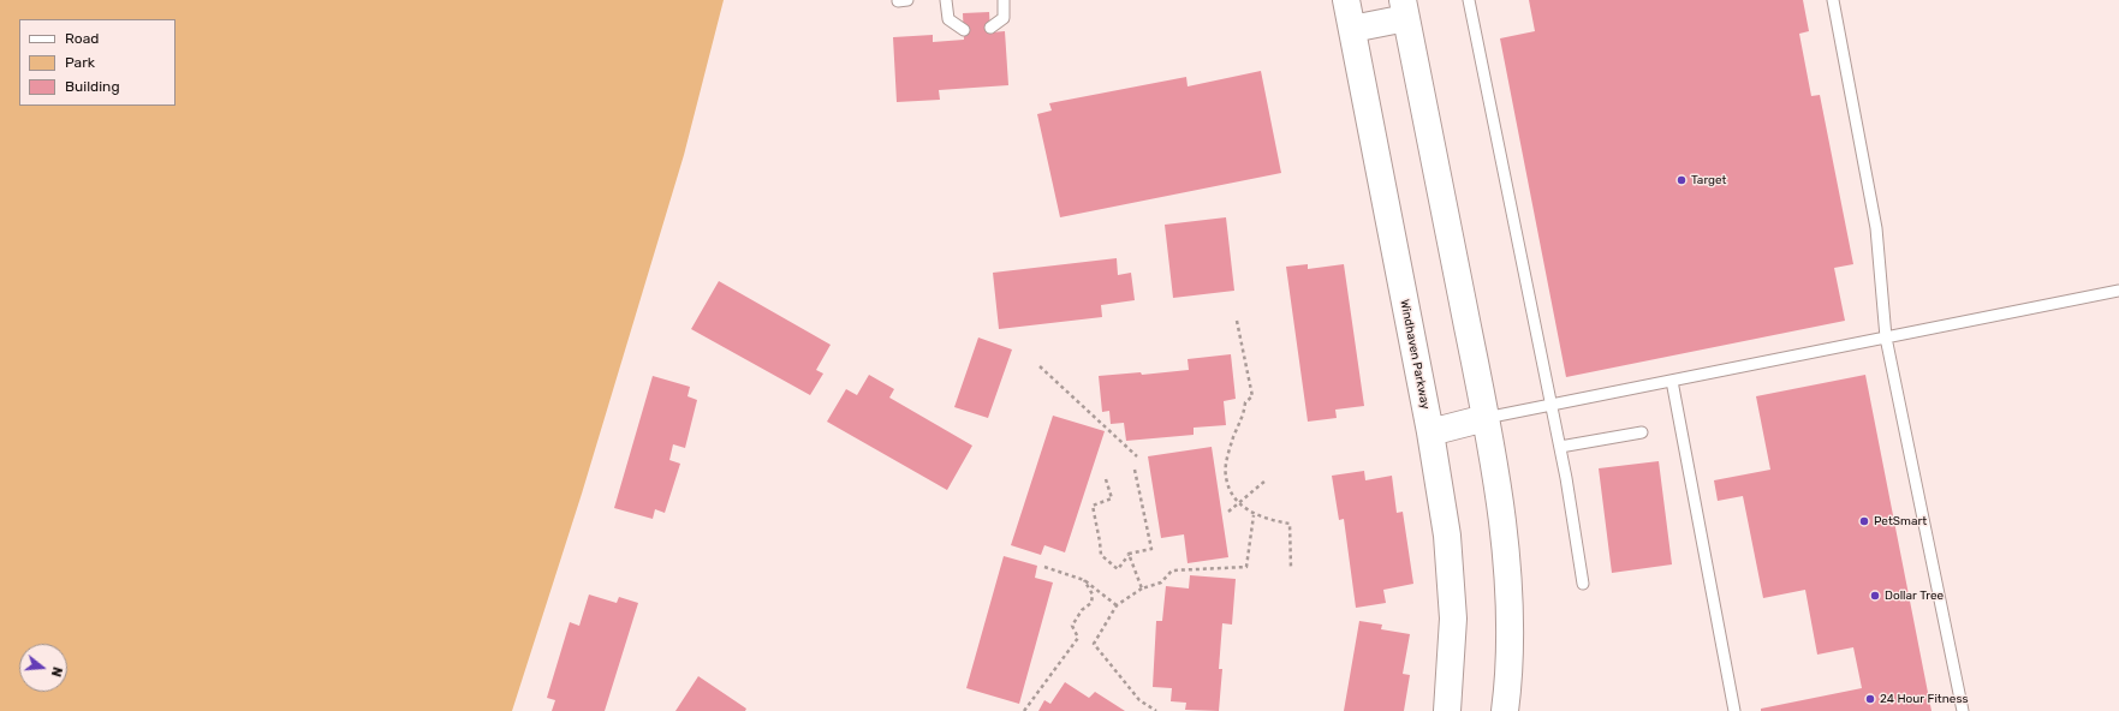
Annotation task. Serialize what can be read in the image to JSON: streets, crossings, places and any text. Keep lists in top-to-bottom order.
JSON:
{
  "streets": {
    "main road": ["Windhaven Parkway"]
  },
  "places": [
    "Target",
    "PetSmart",
    "Dollar Tree",
    "24 Hour Fitness"
  ],
  "legend": ["Road", "Park", "Building"],
  "north": "right"
}
